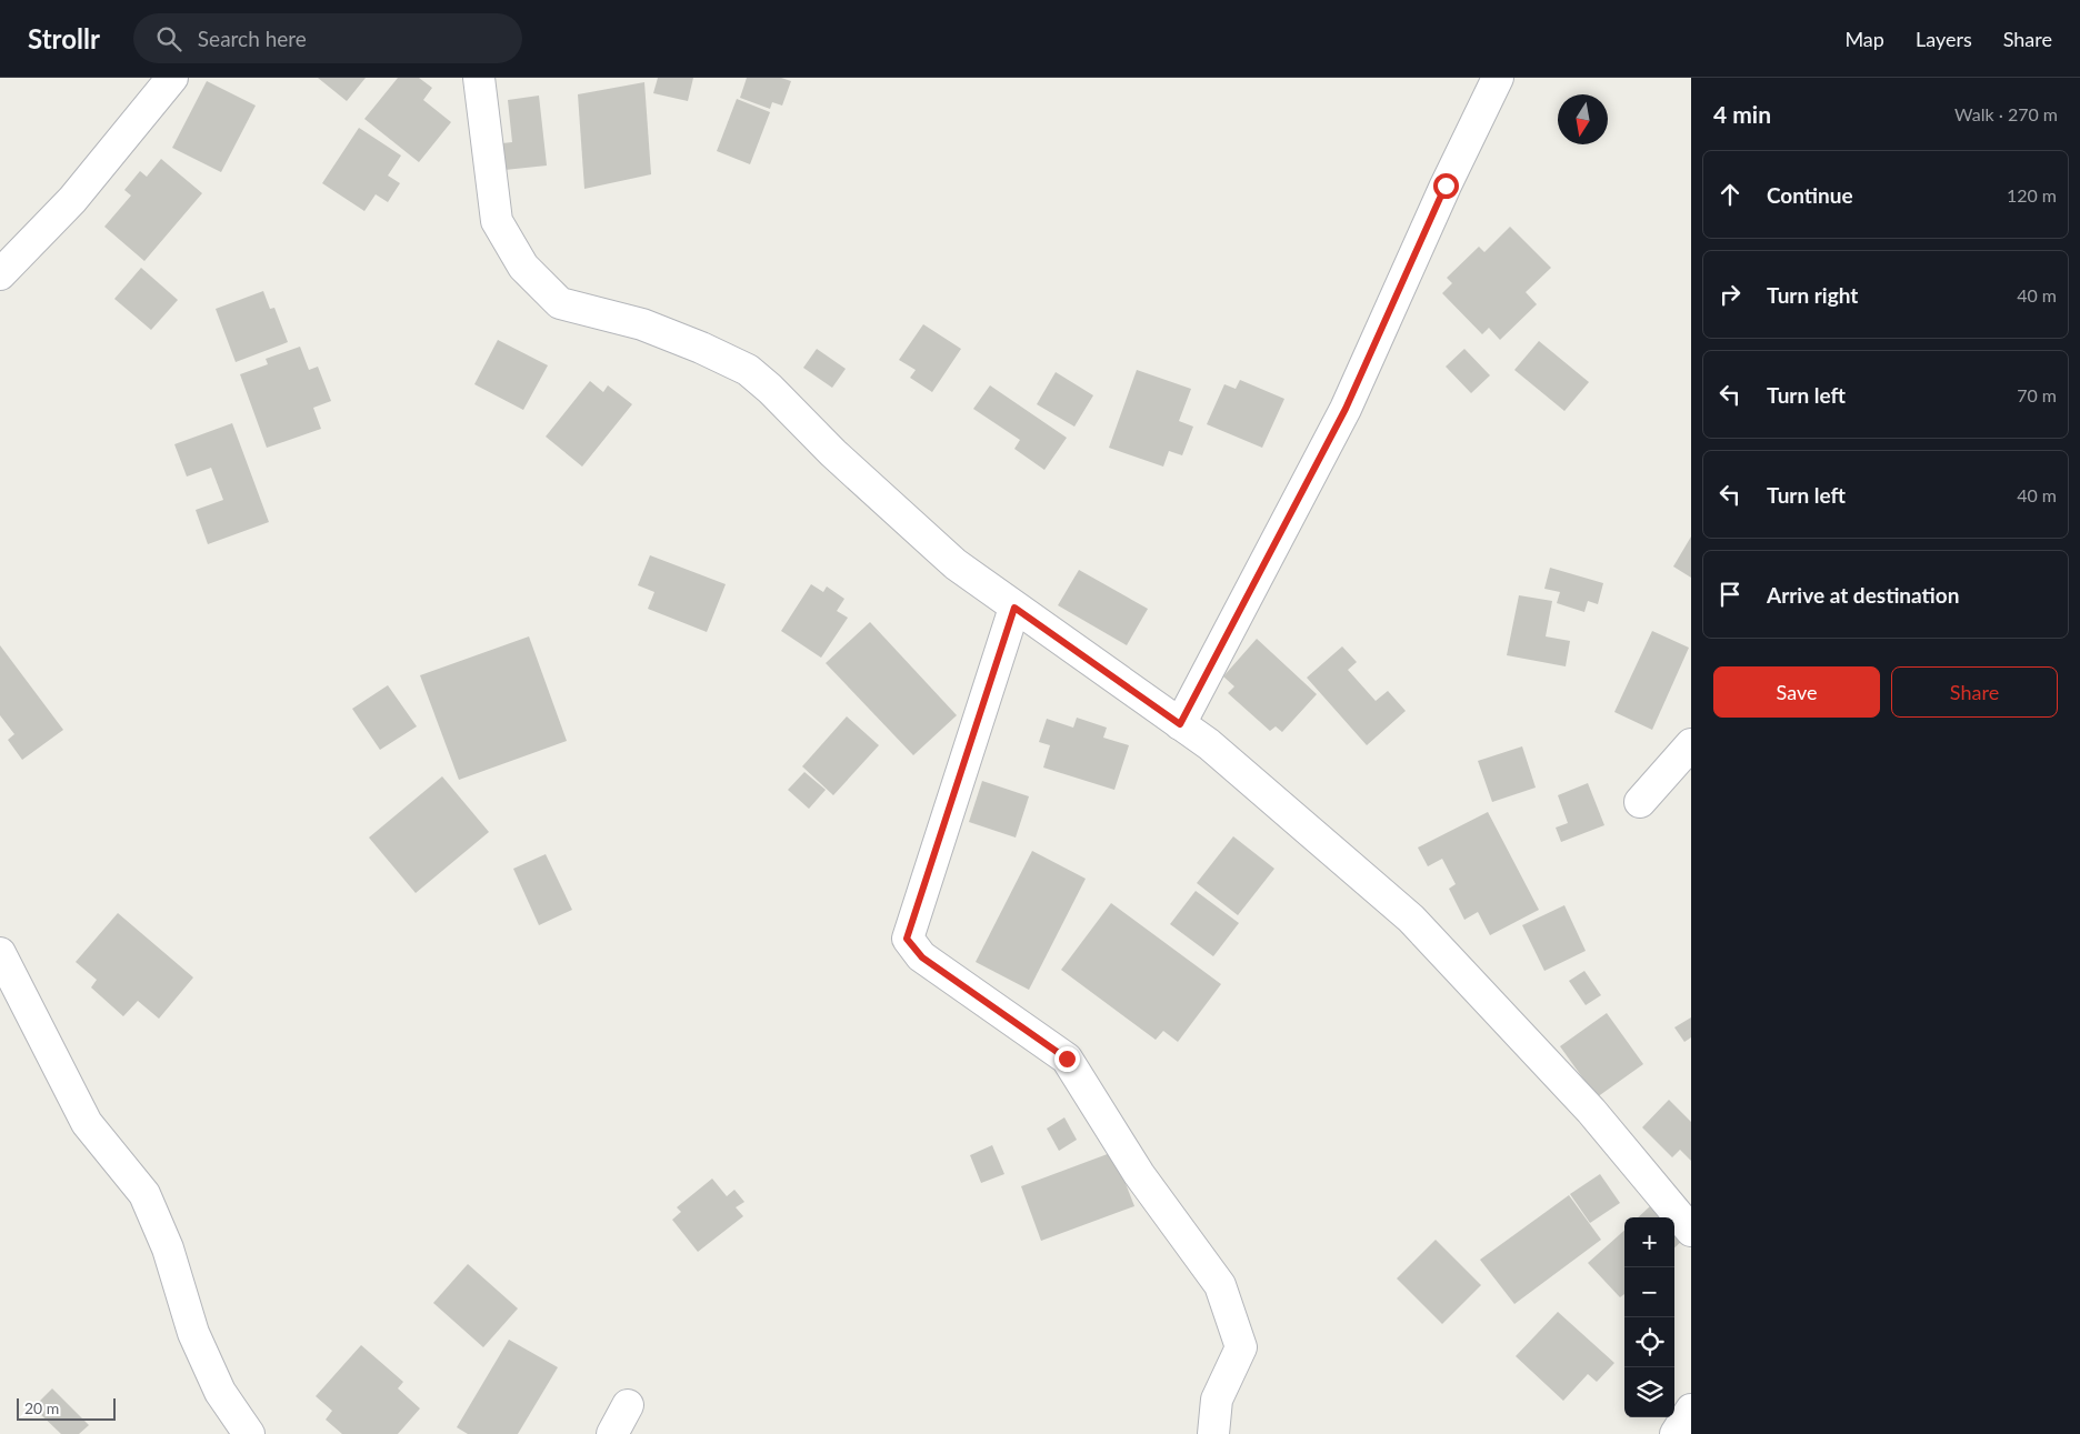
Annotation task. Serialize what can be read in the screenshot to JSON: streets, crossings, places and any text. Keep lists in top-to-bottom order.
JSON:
{
  "scale_bar": "20 m",
  "north": "bottom",
  "page": {
    "header": "Strollr",
    "search": "Search here",
    "nav": ["Map", "Layers", "Share"],
    "heading": ["4 min", "Walk · 270 m"],
    "list": [
      ["Continue", "120 m"],
      ["Turn right", "40 m"],
      ["Turn left", "70 m"],
      ["Turn left", "40 m"],
      "Arrive at destination"
    ],
    "buttons": ["Save", "Share"],
    "map_buttons": ["+", "−"],
    "scale": "20 m"
  }
}
